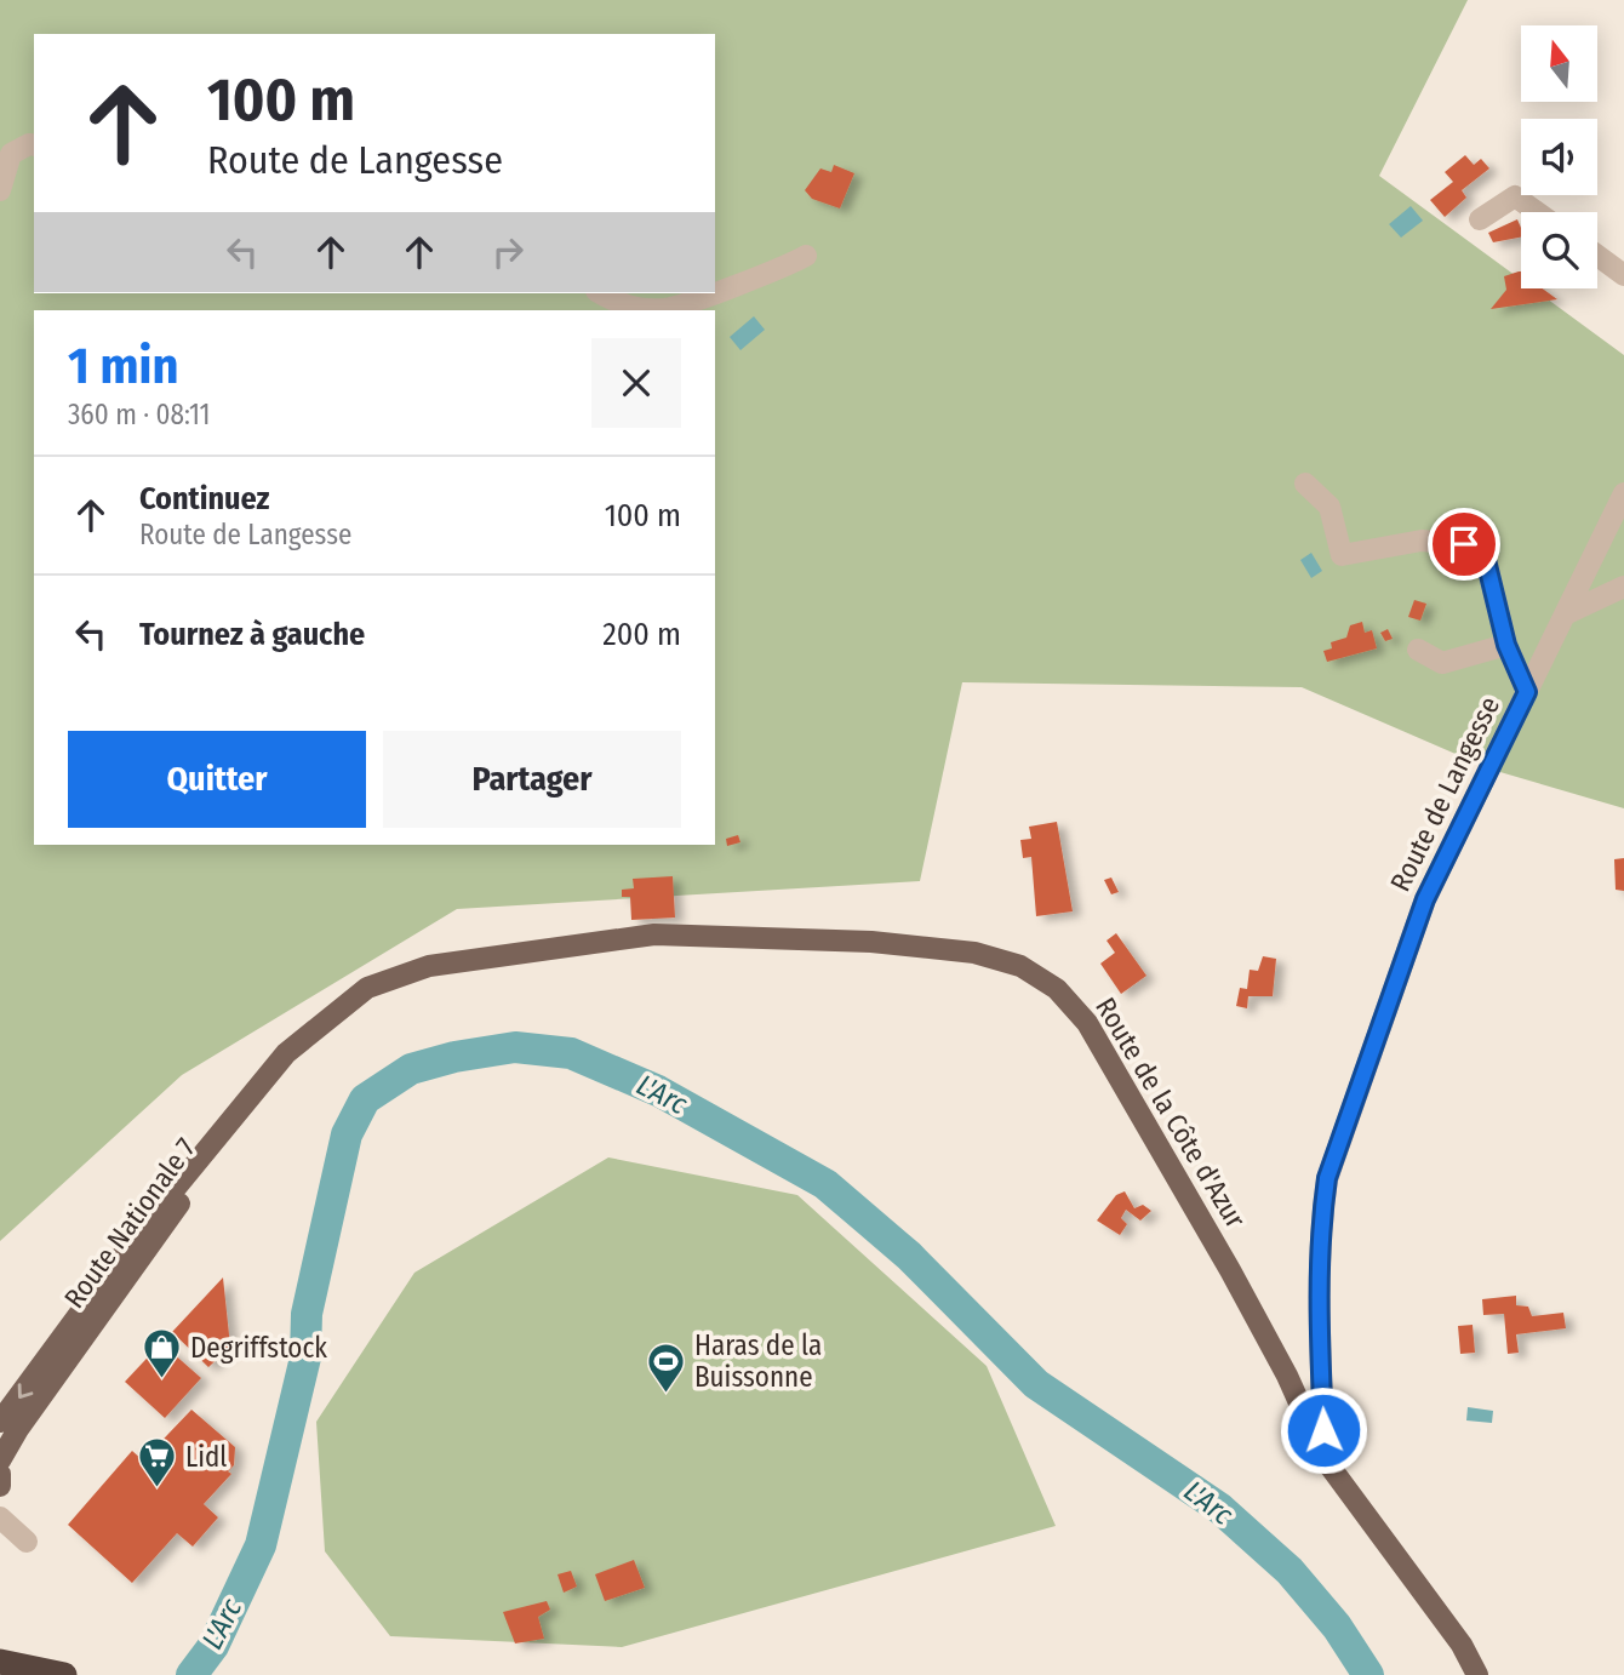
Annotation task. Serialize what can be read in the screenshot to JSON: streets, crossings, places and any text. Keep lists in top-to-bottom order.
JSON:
{
  "streets": {
    "main road": ["Route de la Côte d'Azur", "Route Nationale 7"],
    "street": ["Route de Langesse"]
  },
  "crossings": [
    ["Route de Langesse", "Route de la Côte d'Azur"],
    ["Route de la Côte d'Azur", "Route Nationale 7"]
  ],
  "water": ["L'Arc"],
  "places": {
    "shop": ["Degriffstock"],
    "sports": ["Haras de la Buissonne"],
    "supermarket": ["Lidl"]
  },
  "north": "top",
  "page": {
    "turn": ["100 m", "Route de Langesse"],
    "heading": ["1 min", "360 m · 08:11"],
    "list": [
      {
        "name": "Continuez",
        "note": "Route de Langesse",
        "value": "100 m"
      },
      {
        "name": "Tournez à gauche",
        "value": "200 m"
      }
    ],
    "buttons": ["Quitter", "Partager"]
  }
}
